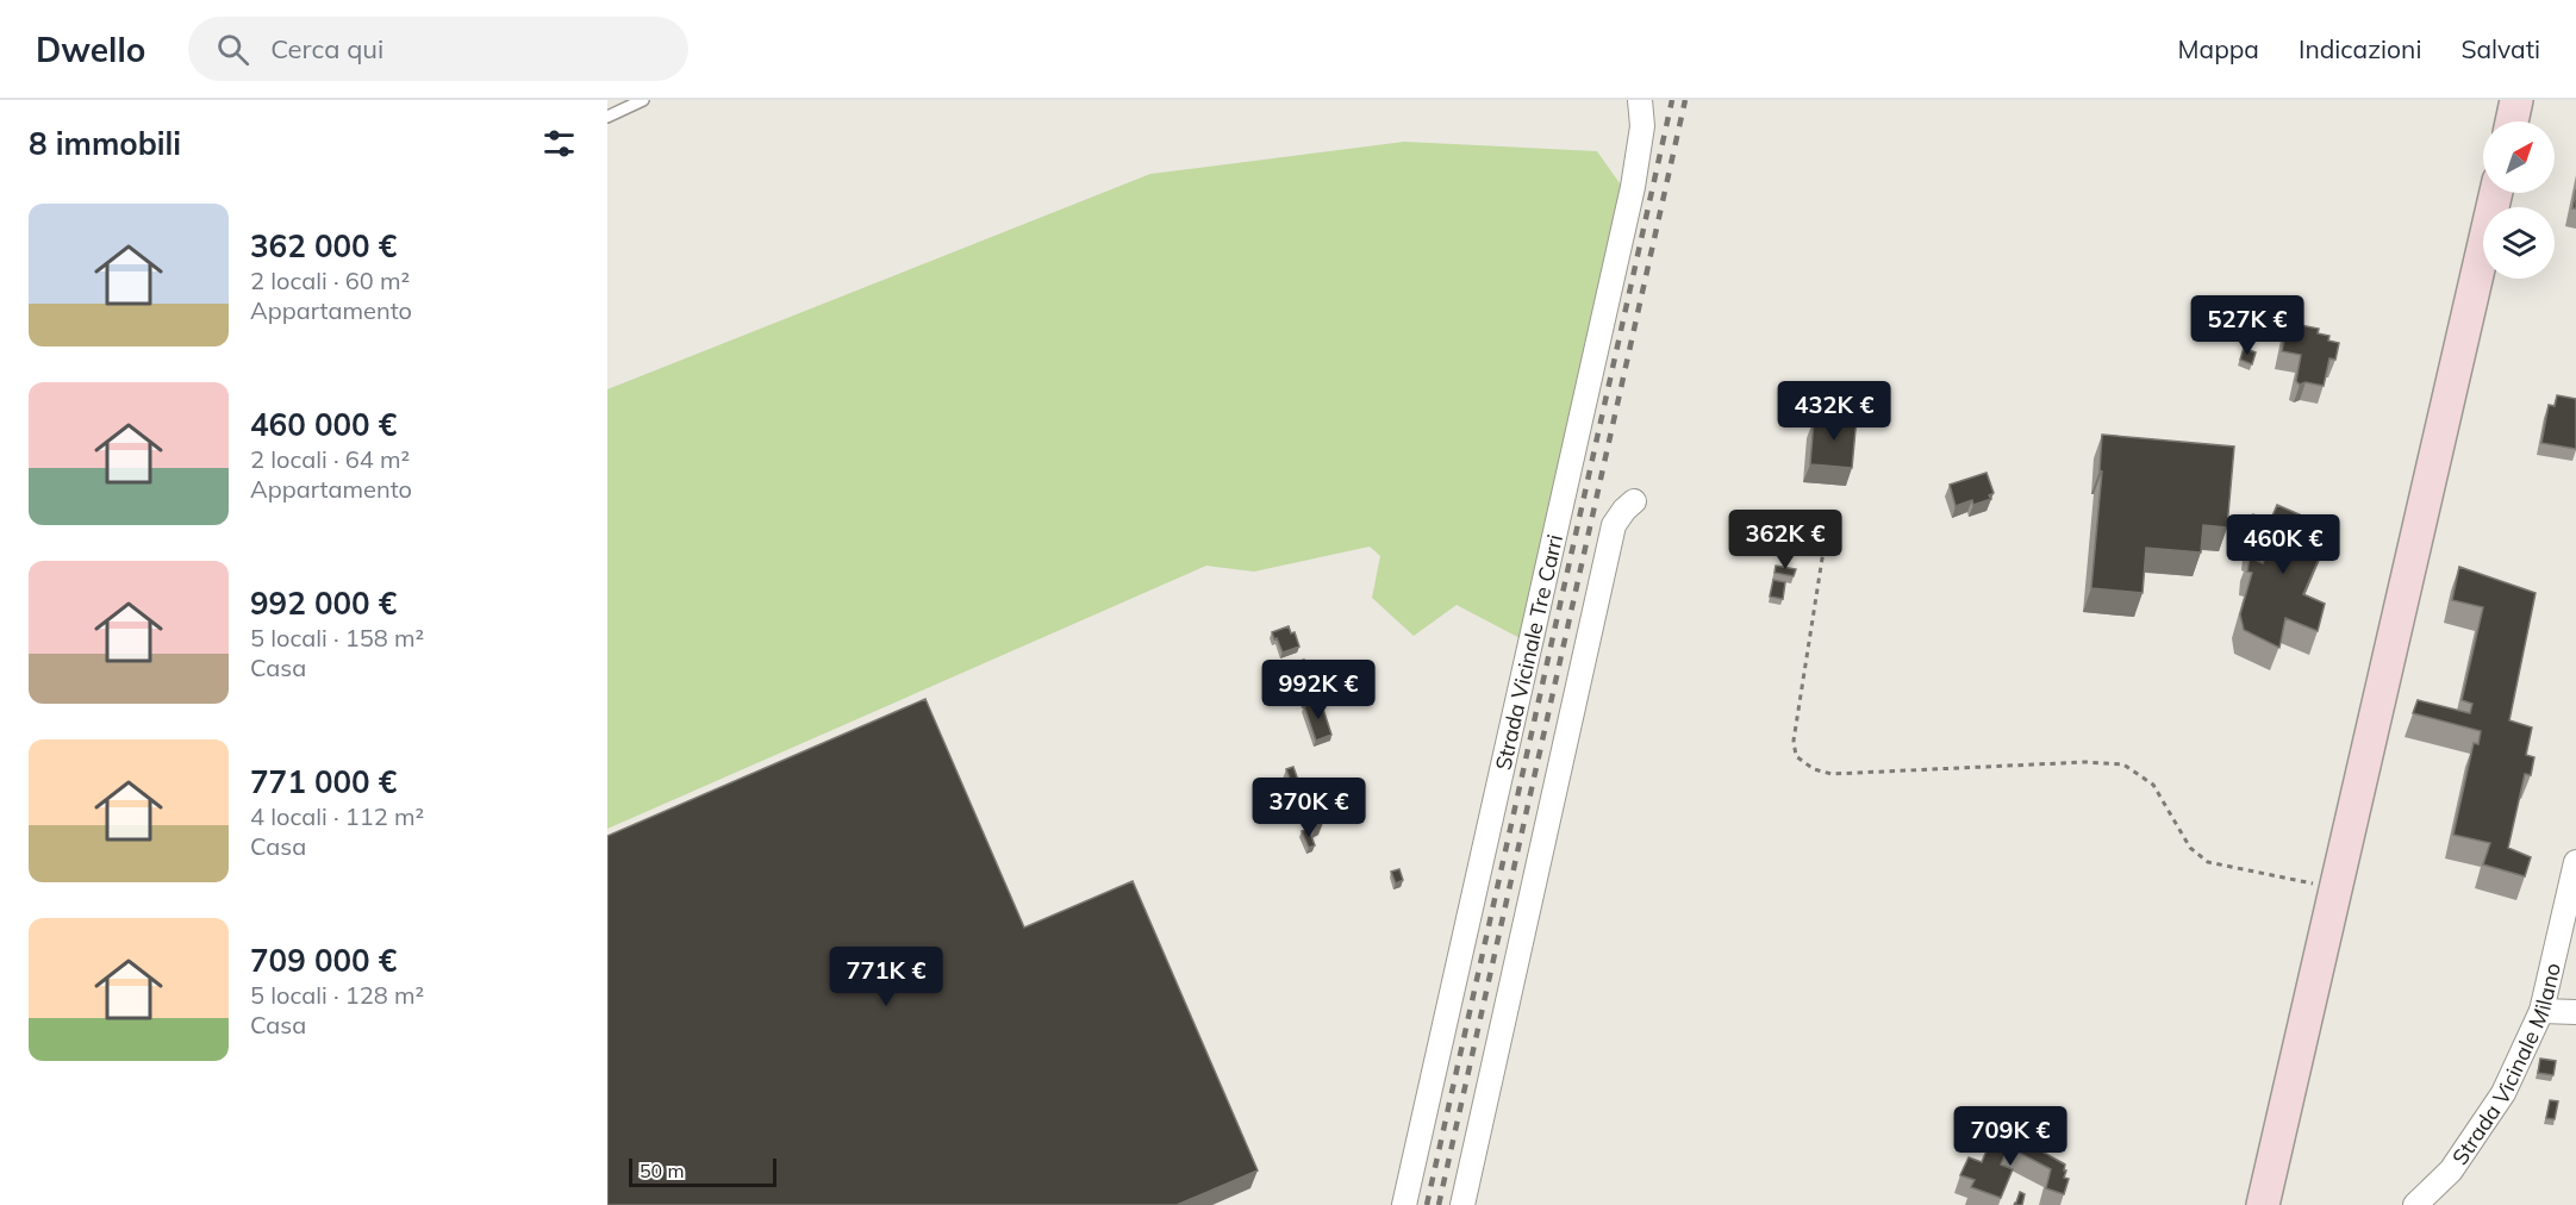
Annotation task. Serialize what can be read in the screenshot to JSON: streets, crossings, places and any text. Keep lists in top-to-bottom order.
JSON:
{
  "streets": {
    "street": ["Strada Vicinale Tre Carri", "Strada Vicinale Milano"]
  },
  "scale_bar": "50 m",
  "north": "top right",
  "page": {
    "header": "Dwello",
    "search": "Cerca qui",
    "nav": ["Mappa", "Indicazioni", "Salvati"],
    "heading": "8 immobili",
    "list": [
      {
        "name": "362 000 €",
        "note": "2 locali · 60 m² · Appartamento"
      },
      {
        "name": "460 000 €",
        "note": "2 locali · 64 m² · Appartamento"
      },
      {
        "name": "992 000 €",
        "note": "5 locali · 158 m² · Casa"
      },
      {
        "name": "771 000 €",
        "note": "4 locali · 112 m² · Casa"
      },
      {
        "name": "709 000 €",
        "note": "5 locali · 128 m² · Casa"
      }
    ],
    "price": [
      "527K €",
      "432K €",
      "362K €",
      "460K €",
      "992K €",
      "370K €",
      "771K €",
      "709K €"
    ],
    "scale": "50 m"
  }
}
